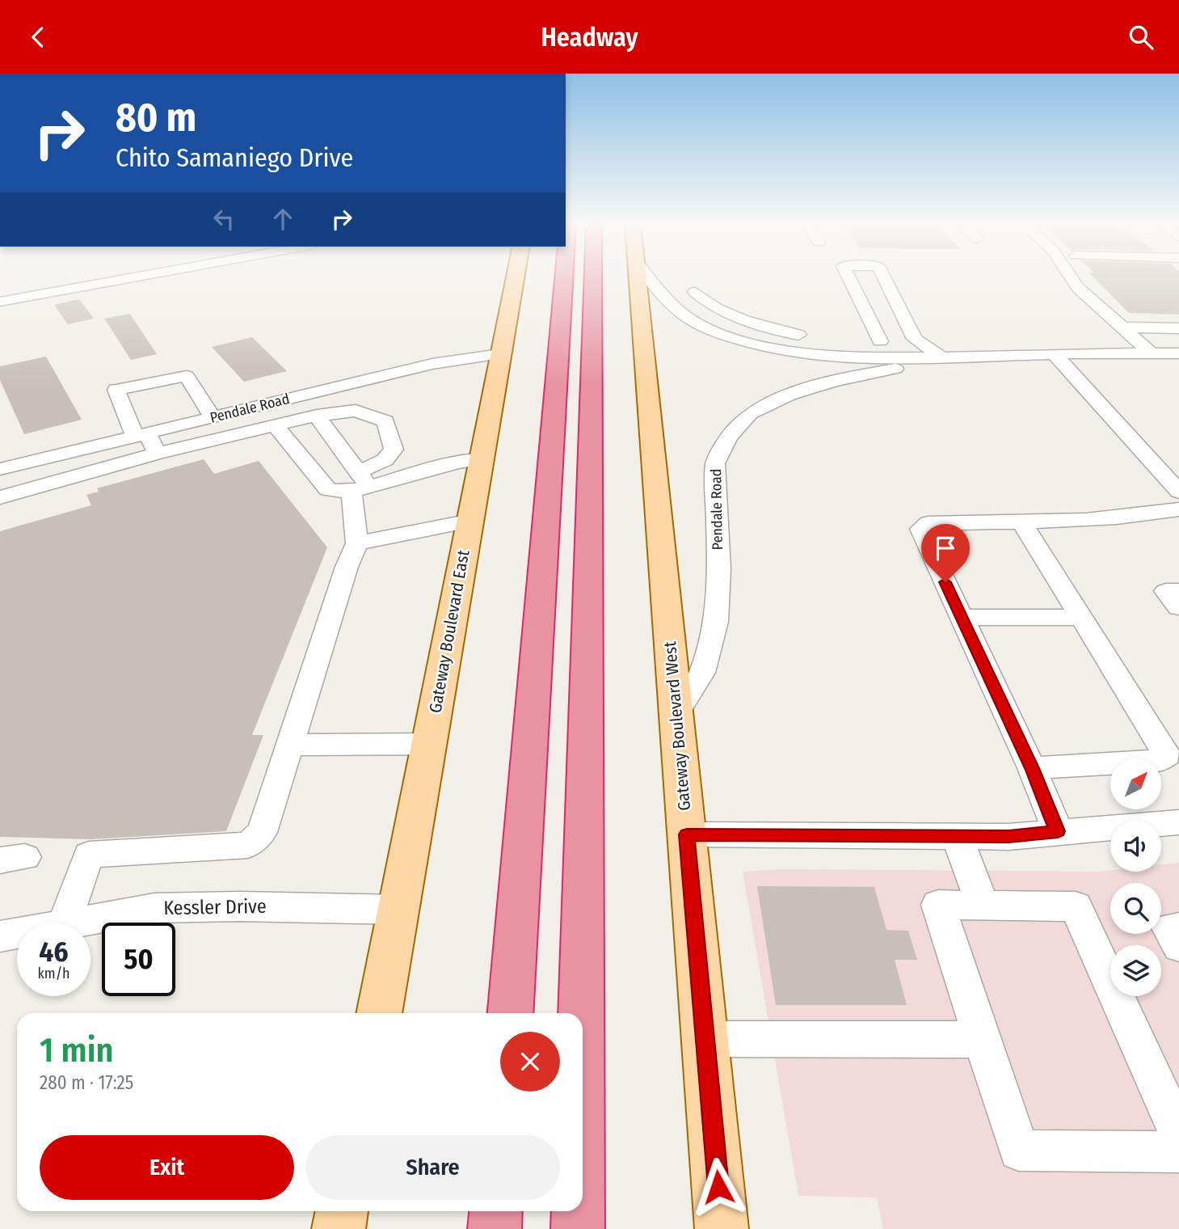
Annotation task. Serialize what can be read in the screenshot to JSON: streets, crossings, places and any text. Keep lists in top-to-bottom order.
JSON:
{
  "streets": {
    "main road": ["Gateway Boulevard East", "Gateway Boulevard West"],
    "street": ["Pendale Road", "Kessler Drive"]
  },
  "crossings": [
    ["Pendale Road", "Gateway Boulevard East"],
    ["Pendale Road", "Gateway Boulevard West"],
    ["Gateway Boulevard East", "Kessler Drive"]
  ],
  "north": "top right",
  "page": {
    "header": "Headway",
    "turn": ["80 m", "Chito Samaniego Drive"],
    "speed": "46 km/h",
    "limit": "50",
    "heading": ["1 min", "280 m · 17:25"],
    "buttons": ["Exit", "Share"]
  }
}
